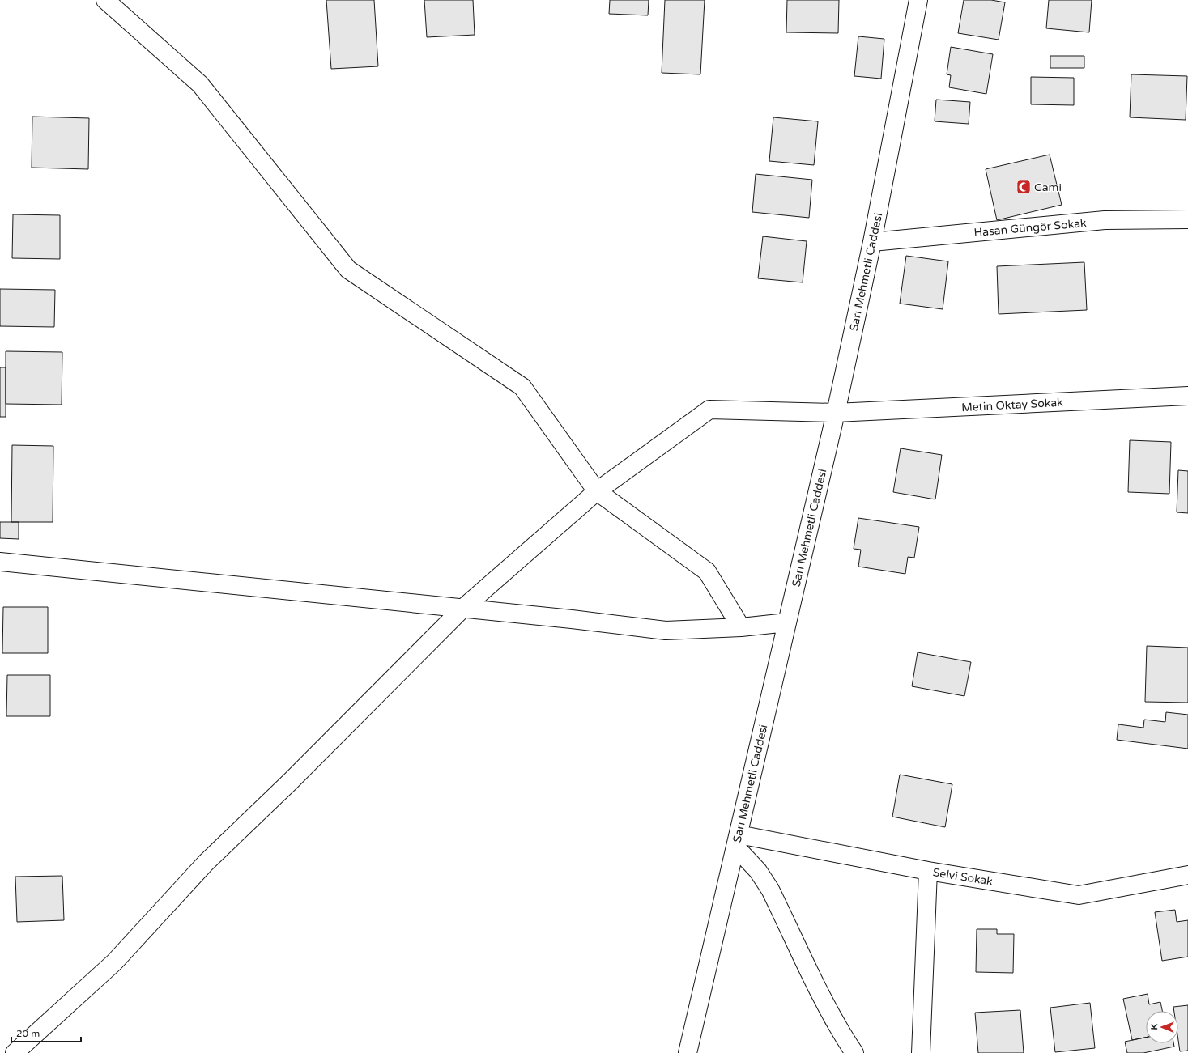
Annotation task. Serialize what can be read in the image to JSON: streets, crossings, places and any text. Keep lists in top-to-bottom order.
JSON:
{
  "streets": {
    "street": [
      "Hasan Güngör Sokak",
      "Sarı Mehmetli Caddesi",
      "Metin Oktay Sokak",
      "Selvi Sokak"
    ]
  },
  "crossings": [
    ["Hasan Güngör Sokak", "Sarı Mehmetli Caddesi"],
    ["Sarı Mehmetli Caddesi", "Metin Oktay Sokak"],
    ["Sarı Mehmetli Caddesi", "Selvi Sokak"]
  ],
  "places": {
    "mosque": ["Cami"]
  },
  "scale_bar": "20 m",
  "north": "left"
}
